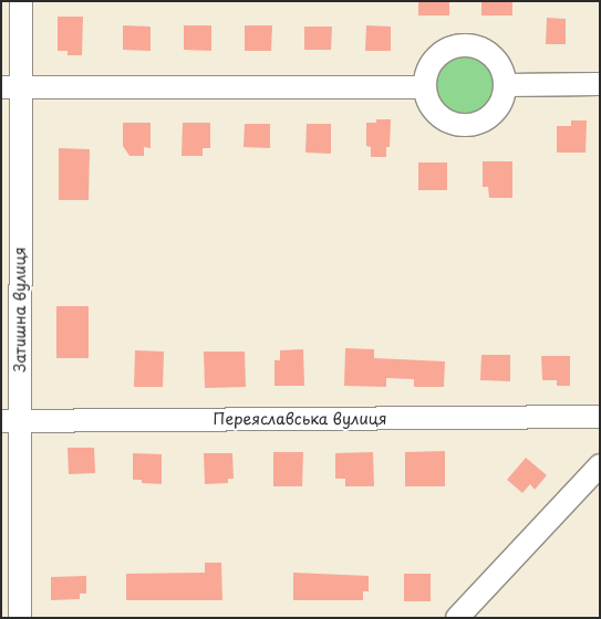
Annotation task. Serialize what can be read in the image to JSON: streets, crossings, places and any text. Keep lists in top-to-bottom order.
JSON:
{
  "streets": {
    "street": ["Затишна вулиця", "Переяславська вулиця"]
  },
  "crossings": [
    ["Затишна вулиця", "Переяславська вулиця"]
  ]
}
